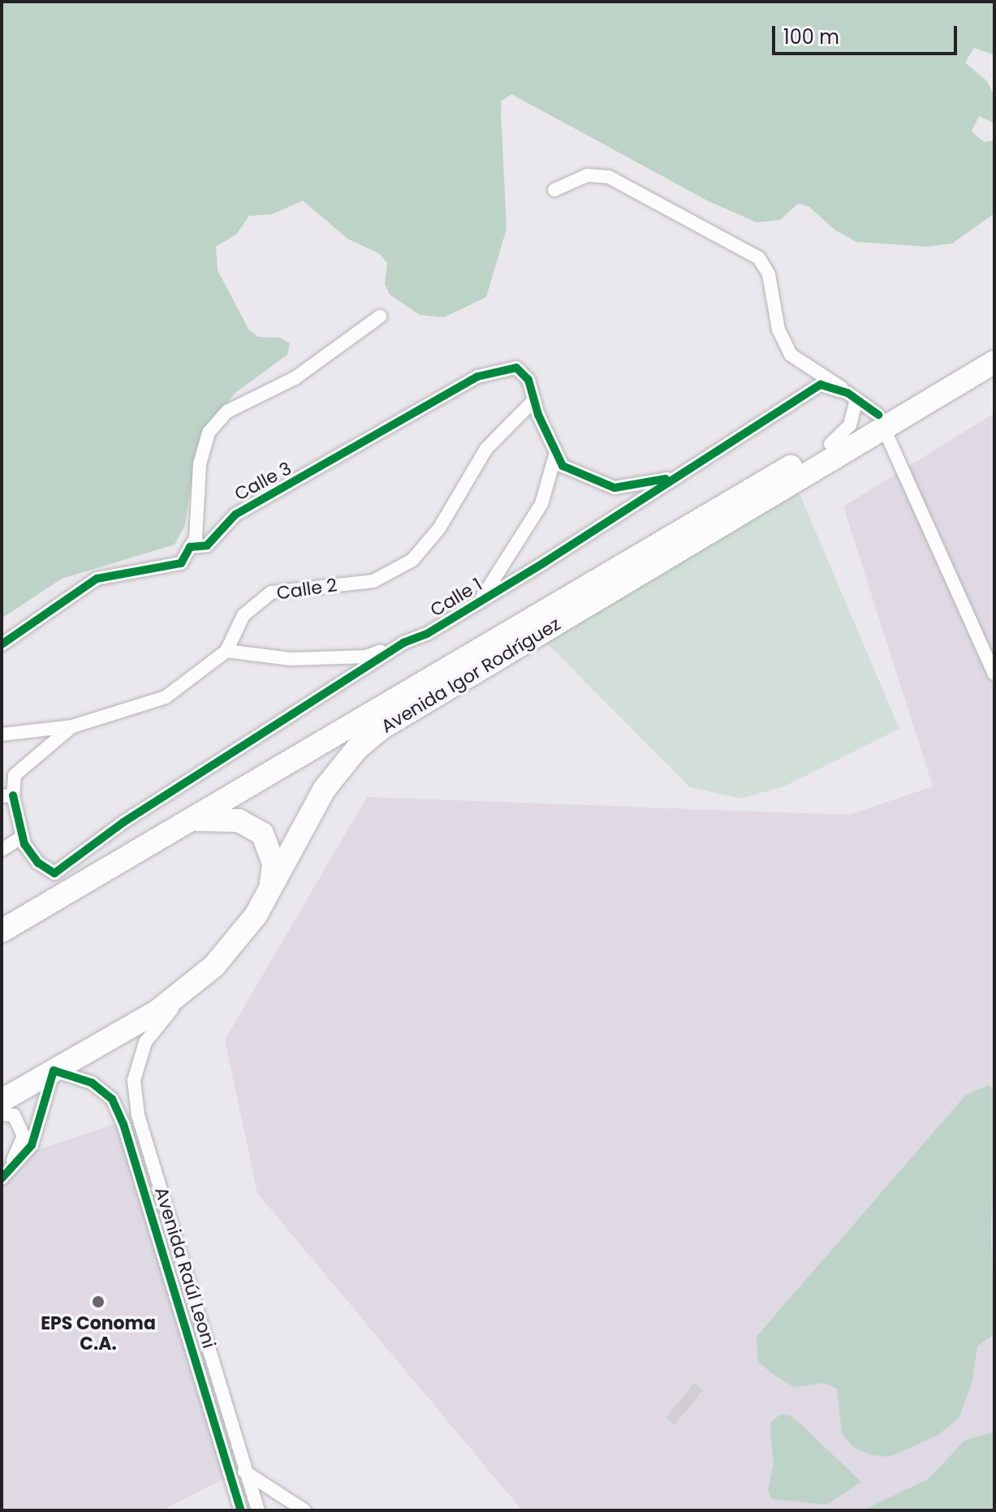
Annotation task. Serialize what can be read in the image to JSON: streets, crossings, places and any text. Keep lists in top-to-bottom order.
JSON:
{
  "streets": {
    "highway": ["Avenida Igor Rodríguez"],
    "street": [
      "Calle 3",
      "Calle 2",
      "Calle 1",
      "Avenida Raúl Leoni"
    ]
  },
  "crossings": [
    ["Calle 3", "Calle 2"],
    ["Calle 1", "Avenida Igor Rodríguez"],
    ["Avenida Igor Rodríguez", "Avenida Raúl Leoni"]
  ],
  "places": ["EPS Conoma C.A."],
  "scale_bar": "100 m"
}
